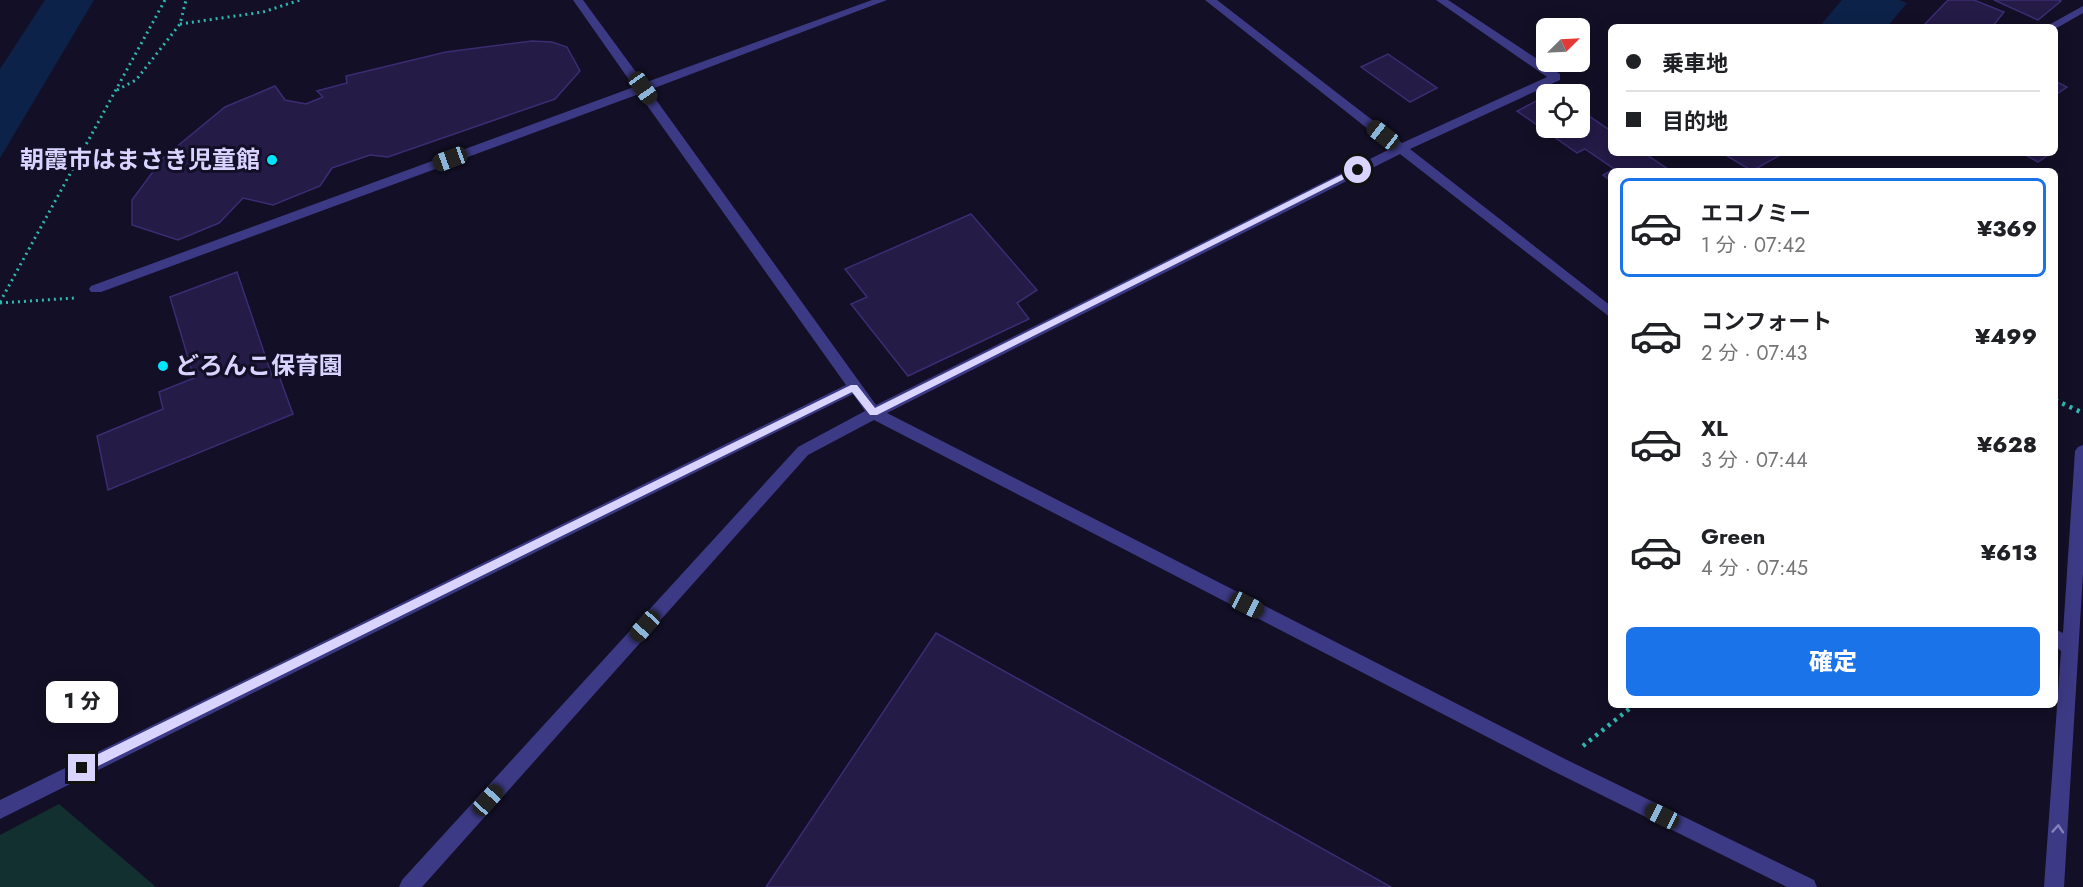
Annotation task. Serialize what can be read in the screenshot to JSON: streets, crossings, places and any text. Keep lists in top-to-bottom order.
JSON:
{
  "places": ["朝霞市はまさき児童館", "どろんこ保育園"],
  "north": "top right",
  "page": {
    "banner": ["乗車地", "目的地"],
    "list": [
      {
        "name": "エコノミー",
        "note": "1 分 · 07:42",
        "value": "¥369"
      },
      {
        "name": "コンフォート",
        "note": "2 分 · 07:43",
        "value": "¥499"
      },
      {
        "name": "XL",
        "note": "3 分 · 07:44",
        "value": "¥628"
      },
      {
        "name": "Green",
        "note": "4 分 · 07:45",
        "value": "¥613"
      }
    ],
    "buttons": "確定",
    "bubble": "1 分"
  }
}
